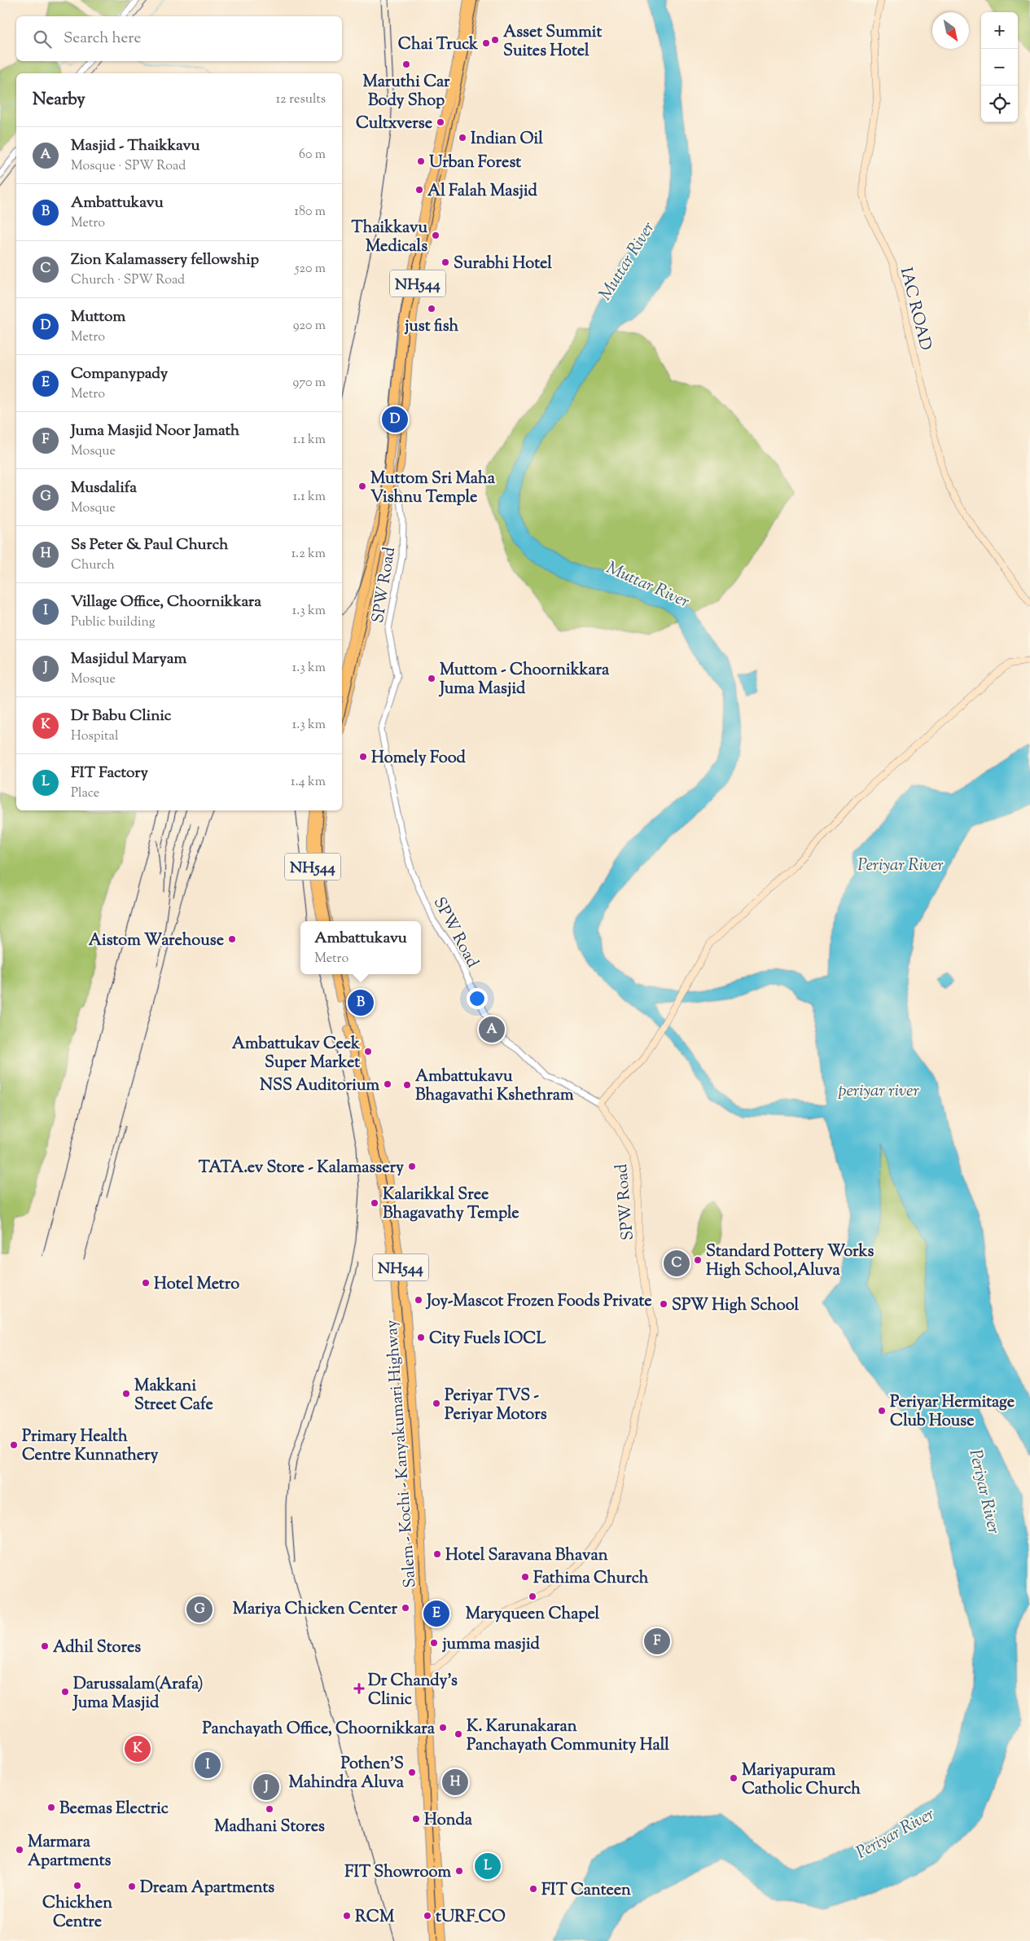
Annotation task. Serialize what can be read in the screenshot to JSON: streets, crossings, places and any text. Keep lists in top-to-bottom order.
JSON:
{
  "streets": {
    "highway": ["NH544", "Salem - Kochi - Kanyakumari Highway"],
    "main road": ["IAC ROAD", "SPW Road"]
  },
  "crossings": [
    ["NH544", "SPW Road"],
    ["SPW Road", "Salem - Kochi - Kanyakumari Highway"]
  ],
  "water": ["Muttar River", "Periyar River", "periyar river"],
  "places": {
    "other": [
      "Asset Summit Suites Hotel",
      "Chai Truck",
      "Maruthi Car Body Shop",
      "Cultxverse",
      "Indian Oil",
      "Urban Forest",
      "Al Falah Masjid",
      "Thaikkavu Medicals",
      "Surabhi Hotel",
      "just fish",
      "Muttom Sri Maha Vishnu Temple",
      "Muttom - Choornikkara Juma Masjid",
      "Homely Food",
      "Aistom Warehouse",
      "Ambattukav Ceek Super Market",
      "NSS Auditorium",
      "Ambattukavu Bhagavathi Kshethram",
      "TATA.ev Store - Kalamassery",
      "Kalarikkal Sree Bhagavathy Temple",
      "Standard Pottery Works High School,Aluva",
      "Hotel Metro",
      "Joy-Mascot Frozen Foods Private",
      "SPW High School",
      "City Fuels IOCL",
      "Makkani Street Cafe",
      "Periyar TVS - Periyar Motors",
      "Periyar Hermitage Club House",
      "Primary Health Centre Kunnathery",
      "Hotel Saravana Bhavan",
      "Fathima Church",
      "Maryqueen Chapel",
      "Mariya Chicken Center",
      "jumma masjid",
      "Adhil Stores",
      "Darussalam(Arafa) Juma Masjid",
      "Panchayath Office, Choornikkara",
      "K. Karunakaran Panchayath Community Hall",
      "Pothen'S Mahindra Aluva",
      "Mariyapuram Catholic Church",
      "Beemas Electric",
      "Madhani Stores",
      "Honda",
      "Marmara Apartments",
      "FIT Showroom",
      "Chickhen Centre",
      "Dream Apartments",
      "FIT Canteen",
      "RCM",
      "tURF_CO"
    ],
    "health": ["Dr Chandy's Clinic"]
  },
  "north": "bottom right",
  "page": {
    "map_buttons": ["+", "−"],
    "search": "Search here",
    "heading": ["Nearby", "12 results"],
    "list": [
      {
        "mark": "A",
        "name": "Masjid - Thaikkavu",
        "note": "Mosque · SPW Road",
        "value": "60 m"
      },
      {
        "mark": "B",
        "name": "Ambattukavu",
        "note": "Metro",
        "value": "180 m"
      },
      {
        "mark": "C",
        "name": "Zion Kalamassery fellowship",
        "note": "Church · SPW Road",
        "value": "520 m"
      },
      {
        "mark": "D",
        "name": "Muttom",
        "note": "Metro",
        "value": "920 m"
      },
      {
        "mark": "E",
        "name": "Companypady",
        "note": "Metro",
        "value": "970 m"
      },
      {
        "mark": "F",
        "name": "Juma Masjid Noor Jamath",
        "note": "Mosque",
        "value": "1.1 km"
      },
      {
        "mark": "G",
        "name": "Musdalifa",
        "note": "Mosque",
        "value": "1.1 km"
      },
      {
        "mark": "H",
        "name": "Ss Peter & Paul Church",
        "note": "Church",
        "value": "1.2 km"
      },
      {
        "mark": "I",
        "name": "Village Office, Choornikkara",
        "note": "Public building",
        "value": "1.3 km"
      },
      {
        "mark": "J",
        "name": "Masjidul Maryam",
        "note": "Mosque",
        "value": "1.3 km"
      },
      {
        "mark": "K",
        "name": "Dr Babu Clinic",
        "note": "Hospital",
        "value": "1.3 km"
      },
      {
        "mark": "L",
        "name": "FIT Factory",
        "note": "Place",
        "value": "1.4 km"
      }
    ],
    "pins": [
      "D",
      "B",
      "A",
      "C",
      "G",
      "E",
      "F",
      "K",
      "I",
      "H",
      "J",
      "L"
    ],
    "popup": ["Ambattukavu", "Metro"]
  }
}
